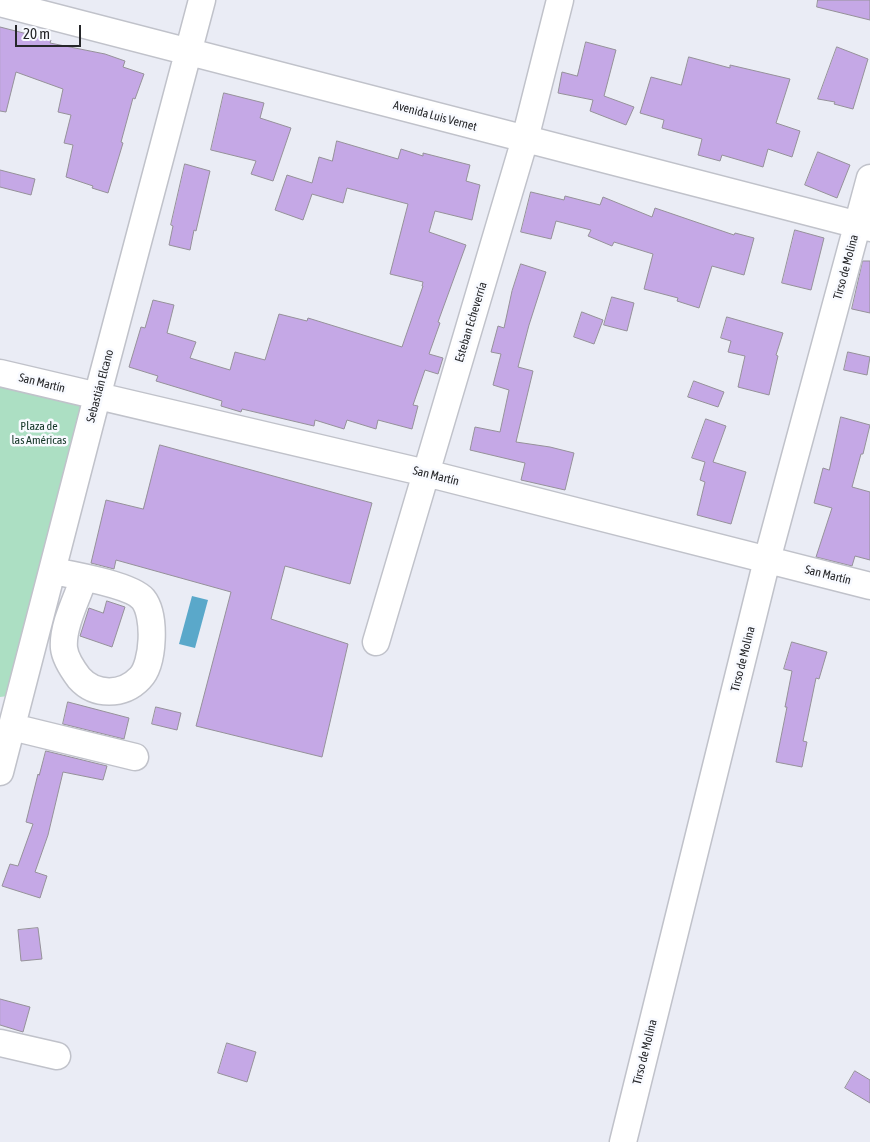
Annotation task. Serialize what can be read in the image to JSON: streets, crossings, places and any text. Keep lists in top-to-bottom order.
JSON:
{
  "streets": {
    "street": [
      "Avenida Luis Vernet",
      "Tirso de Molina",
      "Esteban Echeverría",
      "San Martín",
      "Sebastián Elcano"
    ]
  },
  "crossings": [
    ["Avenida Luis Vernet", "Tirso de Molina"],
    ["Avenida Luis Vernet", "Esteban Echeverría"],
    ["Avenida Luis Vernet", "Sebastián Elcano"],
    ["Tirso de Molina", "San Martín"],
    ["Esteban Echeverría", "San Martín"],
    ["San Martín", "Sebastián Elcano"]
  ],
  "parks": ["Plaza de las Américas"],
  "scale_bar": "20 m"
}
